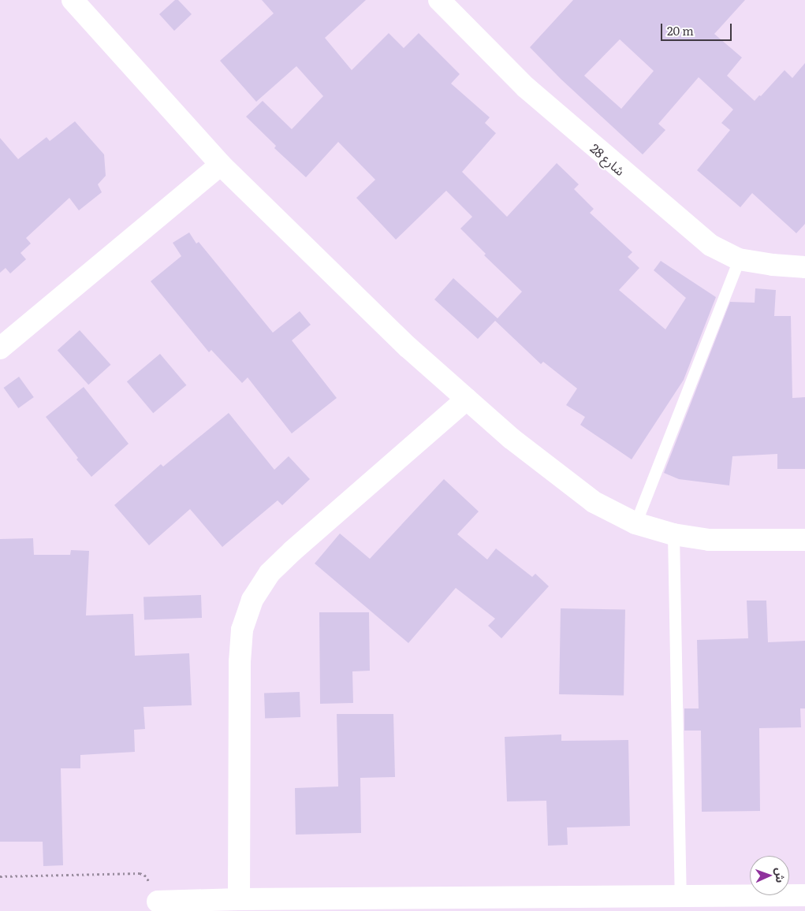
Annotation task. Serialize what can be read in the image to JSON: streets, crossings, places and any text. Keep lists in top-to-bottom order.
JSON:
{
  "streets": {
    "street": ["شارع 28"]
  },
  "scale_bar": "20 m",
  "north": "right"
}
